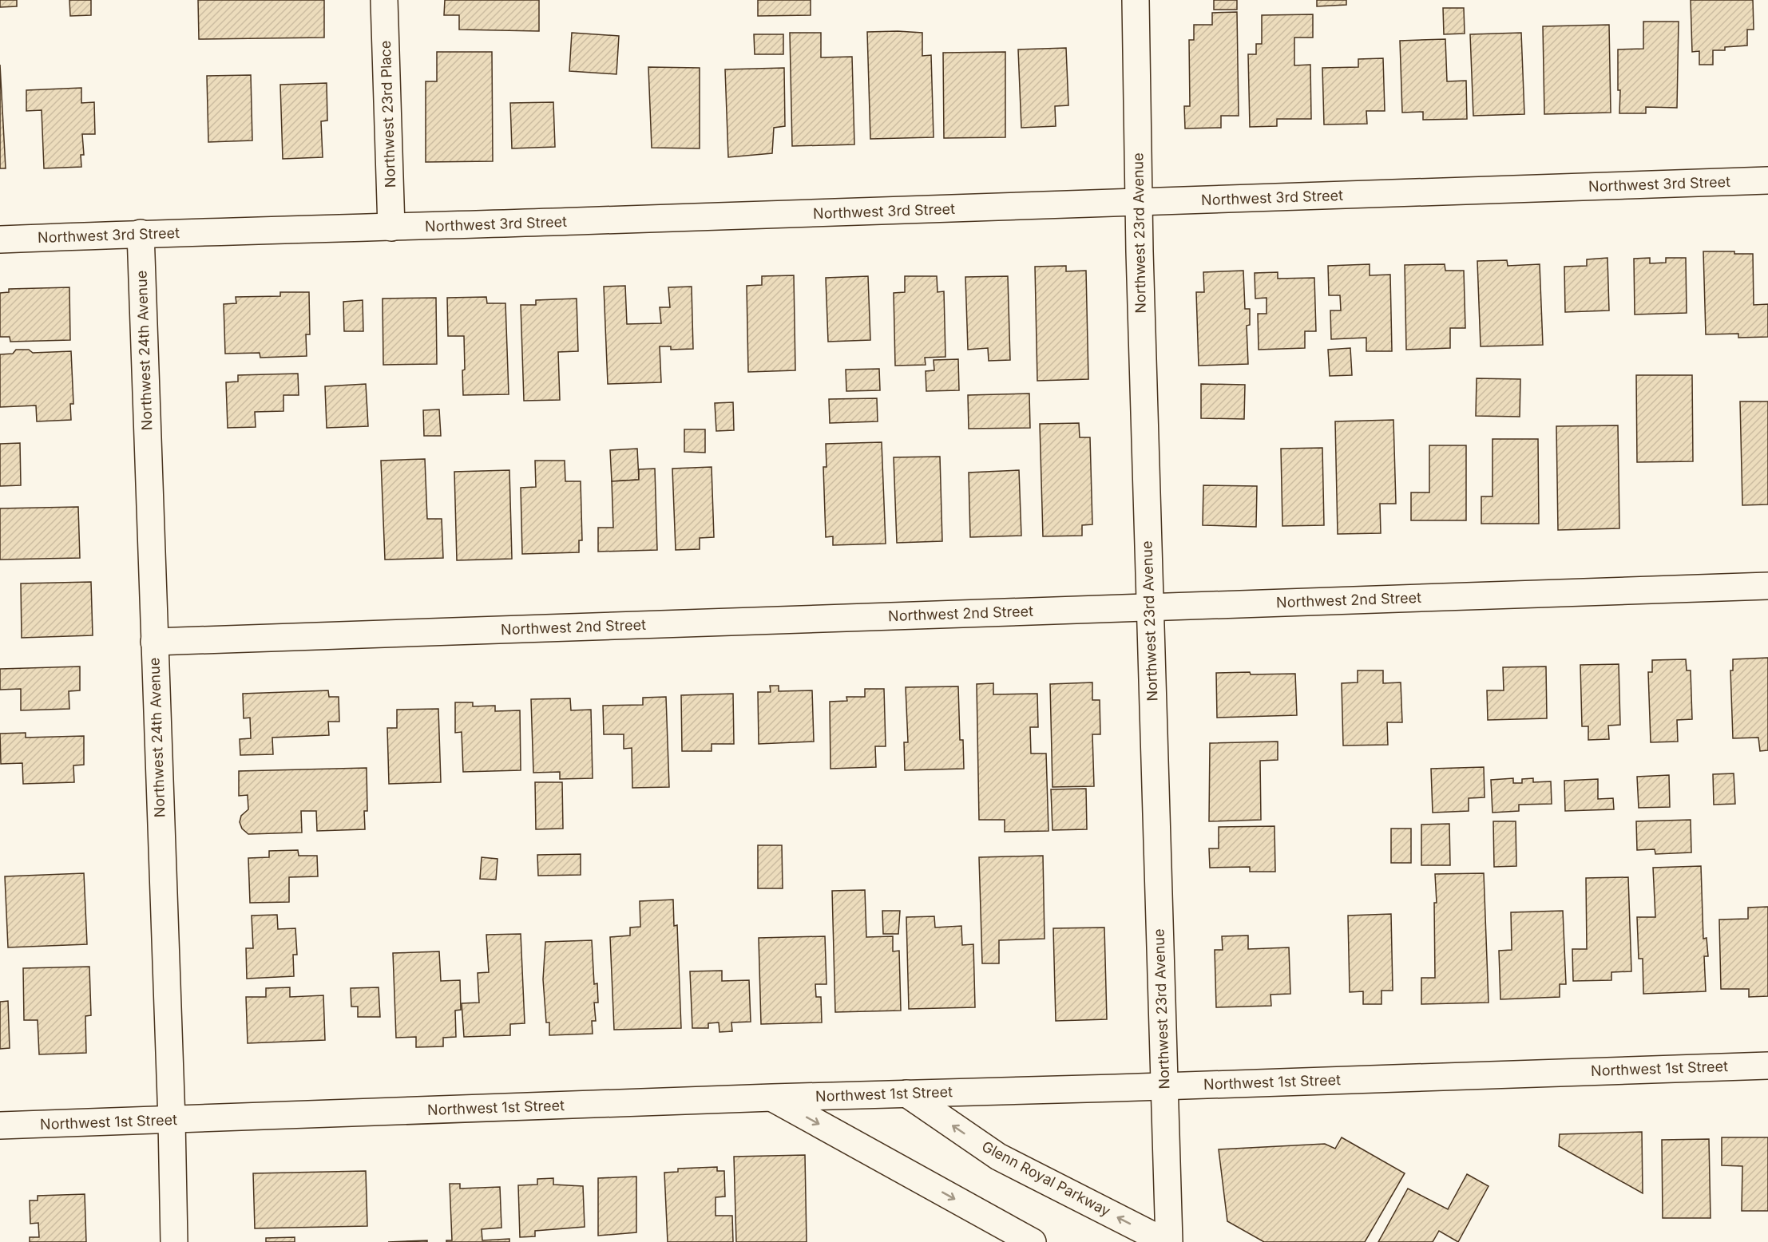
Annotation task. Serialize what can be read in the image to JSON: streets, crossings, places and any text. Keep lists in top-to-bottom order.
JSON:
{
  "streets": {
    "street": [
      "Northwest 23rd Place",
      "Northwest 3rd Street",
      "Northwest 23rd Avenue",
      "Northwest 24th Avenue",
      "Northwest 2nd Street",
      "Northwest 1st Street",
      "Glenn Royal Parkway"
    ]
  },
  "crossings": [
    ["Northwest 23rd Place", "Northwest 3rd Street"],
    ["Northwest 3rd Street", "Northwest 23rd Avenue"],
    ["Northwest 3rd Street", "Northwest 24th Avenue"],
    ["Northwest 23rd Avenue", "Northwest 2nd Street"],
    ["Northwest 23rd Avenue", "Northwest 1st Street"],
    ["Northwest 24th Avenue", "Northwest 2nd Street"],
    ["Northwest 24th Avenue", "Northwest 1st Street"],
    ["Northwest 1st Street", "Glenn Royal Parkway"]
  ]
}
